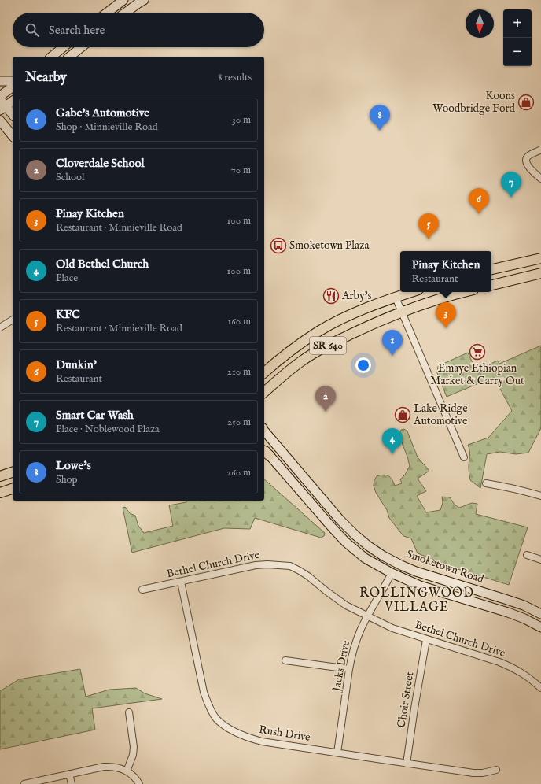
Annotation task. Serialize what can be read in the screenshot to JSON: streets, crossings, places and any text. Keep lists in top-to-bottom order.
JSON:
{
  "streets": {
    "main road": ["SR 640", "Smoketown Road"],
    "street": [
      "Bethel Church Drive",
      "Jacks Drive",
      "Choir Street",
      "Rush Drive"
    ]
  },
  "crossings": [
    ["Bethel Church Drive", "Jacks Drive"],
    ["Bethel Church Drive", "Choir Street"],
    ["Bethel Church Drive", "Rush Drive"],
    ["Jacks Drive", "Rush Drive"],
    ["Choir Street", "Rush Drive"]
  ],
  "districts": ["ROLLINGWOOD VILLAGE"],
  "places": {
    "shop": ["Koons Woodbridge Ford", "Lake Ridge Automotive"],
    "bus stop": ["Smoketown Plaza"],
    "restaurant": ["Arby's"],
    "supermarket": ["Emaye Ethiopian Market & Carry Out"]
  },
  "north": "bottom",
  "page": {
    "map_buttons": ["+", "−"],
    "search": "Search here",
    "heading": ["Nearby", "8 results"],
    "list": [
      {
        "mark": "1",
        "name": "Gabe's Automotive",
        "note": "Shop · Minnieville Road",
        "value": "30 m"
      },
      {
        "mark": "2",
        "name": "Cloverdale School",
        "note": "School",
        "value": "70 m"
      },
      {
        "mark": "3",
        "name": "Pinay Kitchen",
        "note": "Restaurant · Minnieville Road",
        "value": "100 m"
      },
      {
        "mark": "4",
        "name": "Old Bethel Church",
        "note": "Place",
        "value": "100 m"
      },
      {
        "mark": "5",
        "name": "KFC",
        "note": "Restaurant · Minnieville Road",
        "value": "160 m"
      },
      {
        "mark": "6",
        "name": "Dunkin'",
        "note": "Restaurant",
        "value": "210 m"
      },
      {
        "mark": "7",
        "name": "Smart Car Wash",
        "note": "Place · Noblewood Plaza",
        "value": "250 m"
      },
      {
        "mark": "8",
        "name": "Lowe's",
        "note": "Shop",
        "value": "260 m"
      }
    ],
    "pins": [
      "8",
      "7",
      "6",
      "5",
      "3",
      "1",
      "2",
      "4"
    ],
    "popup": ["Pinay Kitchen", "Restaurant"]
  }
}
